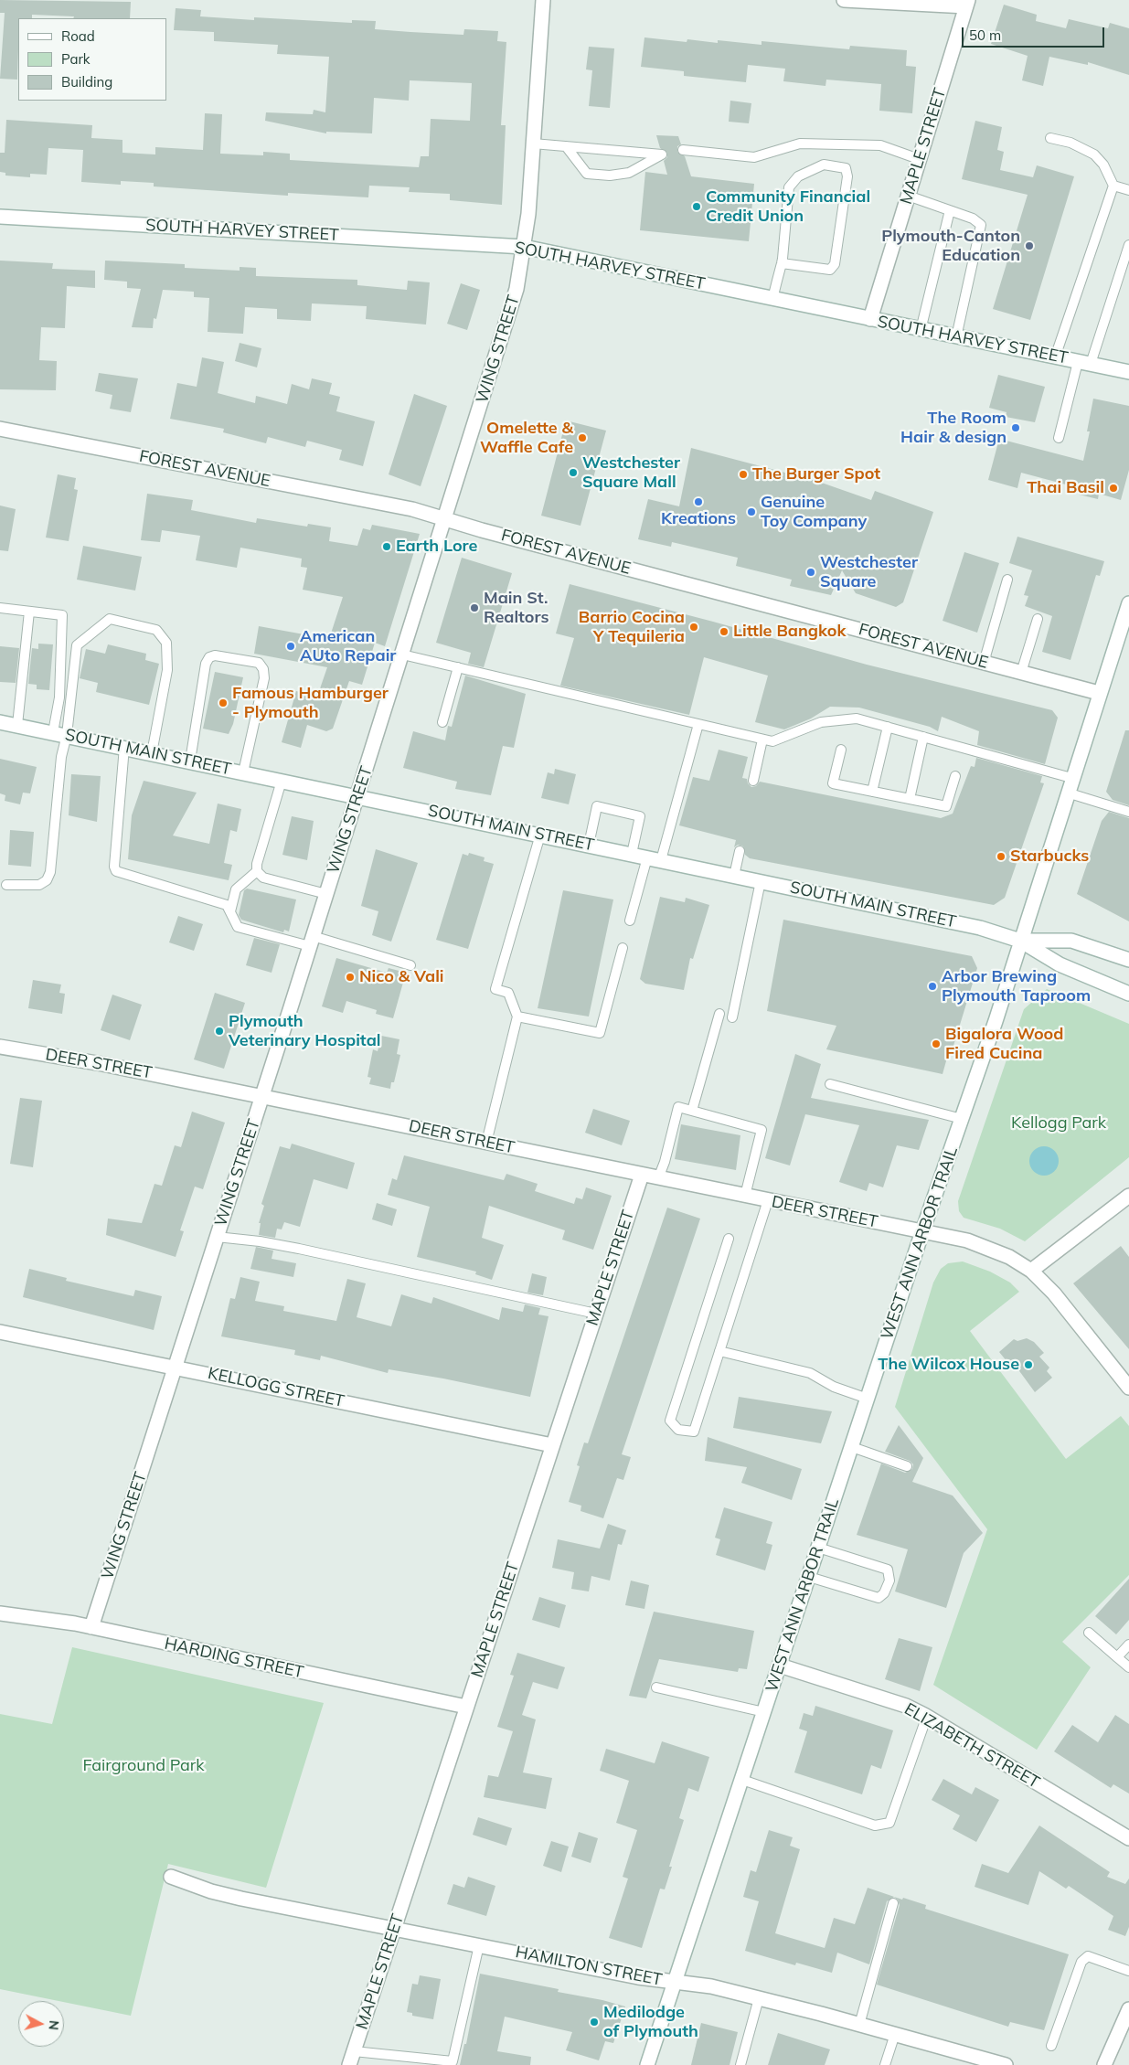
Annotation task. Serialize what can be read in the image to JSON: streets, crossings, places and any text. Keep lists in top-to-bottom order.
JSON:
{
  "streets": {
    "street": [
      "MAPLE STREET",
      "SOUTH HARVEY STREET",
      "WING STREET",
      "FOREST AVENUE",
      "SOUTH MAIN STREET",
      "DEER STREET",
      "WEST ANN ARBOR TRAIL",
      "KELLOGG STREET",
      "HARDING STREET",
      "ELIZABETH STREET",
      "HAMILTON STREET"
    ]
  },
  "crossings": [
    ["MAPLE STREET", "SOUTH HARVEY STREET"],
    ["MAPLE STREET", "DEER STREET"],
    ["MAPLE STREET", "KELLOGG STREET"],
    ["MAPLE STREET", "HARDING STREET"],
    ["MAPLE STREET", "HAMILTON STREET"],
    ["SOUTH HARVEY STREET", "WING STREET"],
    ["WING STREET", "FOREST AVENUE"],
    ["WING STREET", "SOUTH MAIN STREET"],
    ["WING STREET", "DEER STREET"],
    ["WING STREET", "KELLOGG STREET"],
    ["WING STREET", "HARDING STREET"],
    ["FOREST AVENUE", "WEST ANN ARBOR TRAIL"],
    ["SOUTH MAIN STREET", "WEST ANN ARBOR TRAIL"],
    ["DEER STREET", "WEST ANN ARBOR TRAIL"],
    ["WEST ANN ARBOR TRAIL", "ELIZABETH STREET"],
    ["WEST ANN ARBOR TRAIL", "HAMILTON STREET"]
  ],
  "parks": ["Kellogg Park", "Fairground Park"],
  "places": [
    "Community Financial Credit Union",
    "Plymouth-Canton Education",
    "The Room Hair & design",
    "Omelette & Waffle Cafe",
    "Westchester Square Mall",
    "The Burger Spot",
    "Thai Basil",
    "Kreations",
    "Genuine Toy Company",
    "Earth Lore",
    "Westchester Square",
    "Main St. Realtors",
    "Barrio Cocina Y Tequileria",
    "Little Bangkok",
    "American AUto Repair",
    "Famous Hamburger - Plymouth",
    "Starbucks",
    "Nico & Vali",
    "Arbor Brewing Plymouth Taproom",
    "Plymouth Veterinary Hospital",
    "Bigalora Wood Fired Cucina",
    "The Wilcox House",
    "Medilodge of Plymouth"
  ],
  "legend": ["Road", "Park", "Building"],
  "scale_bar": "50 m",
  "north": "right"
}
